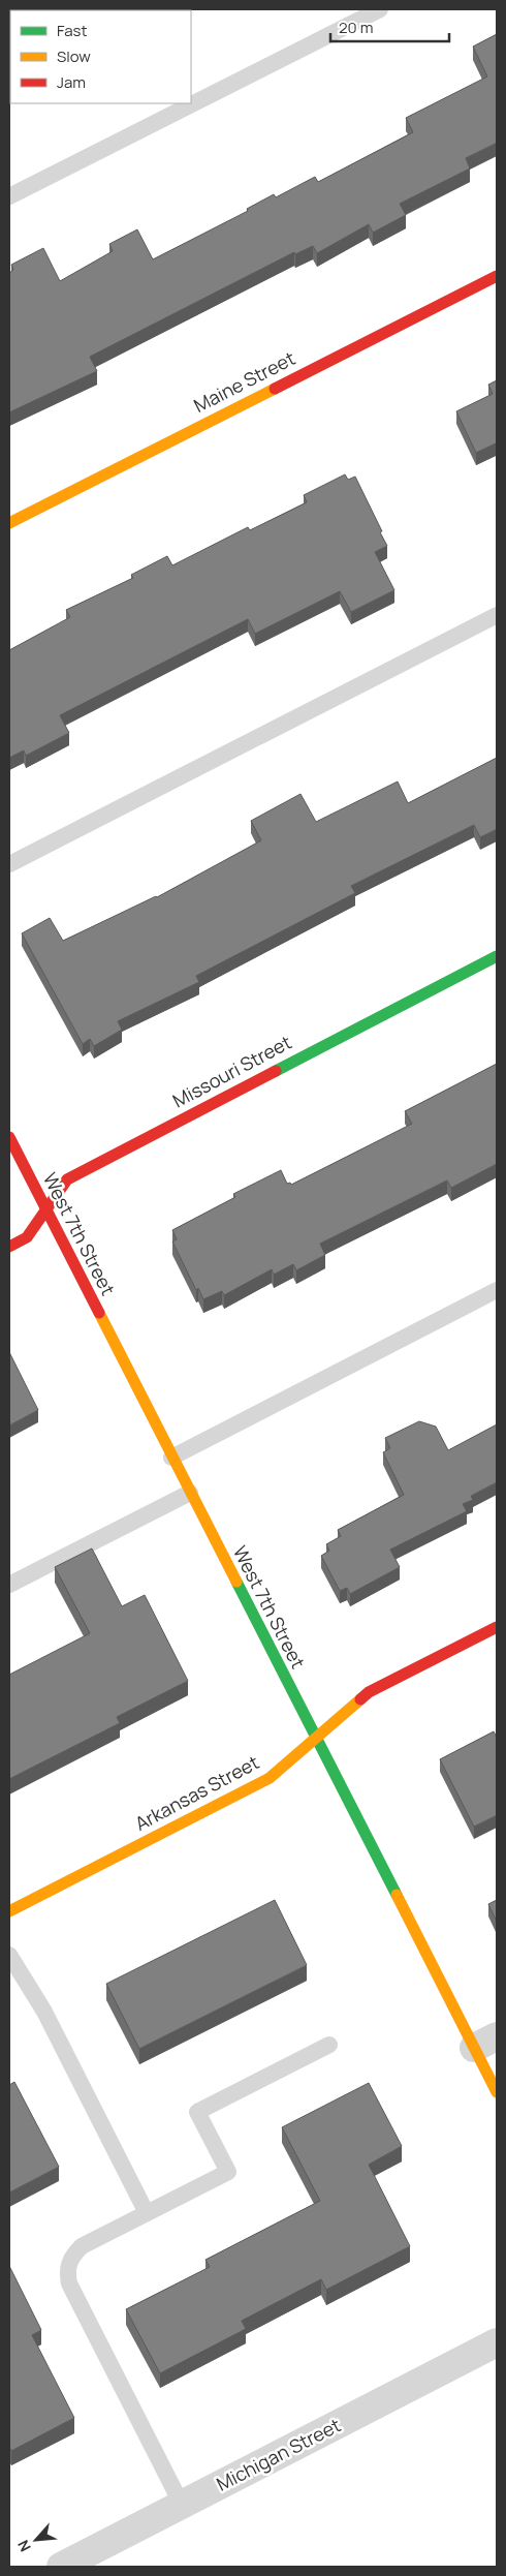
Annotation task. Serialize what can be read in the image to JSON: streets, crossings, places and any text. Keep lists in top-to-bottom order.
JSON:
{
  "streets": {
    "street": [
      "Maine Street",
      "Missouri Street",
      "West 7th Street",
      "Arkansas Street",
      "Michigan Street"
    ]
  },
  "crossings": [
    ["Missouri Street", "West 7th Street"],
    ["West 7th Street", "Arkansas Street"]
  ],
  "legend": ["Fast", "Slow", "Jam"],
  "scale_bar": "20 m",
  "north": "bottom left"
}
